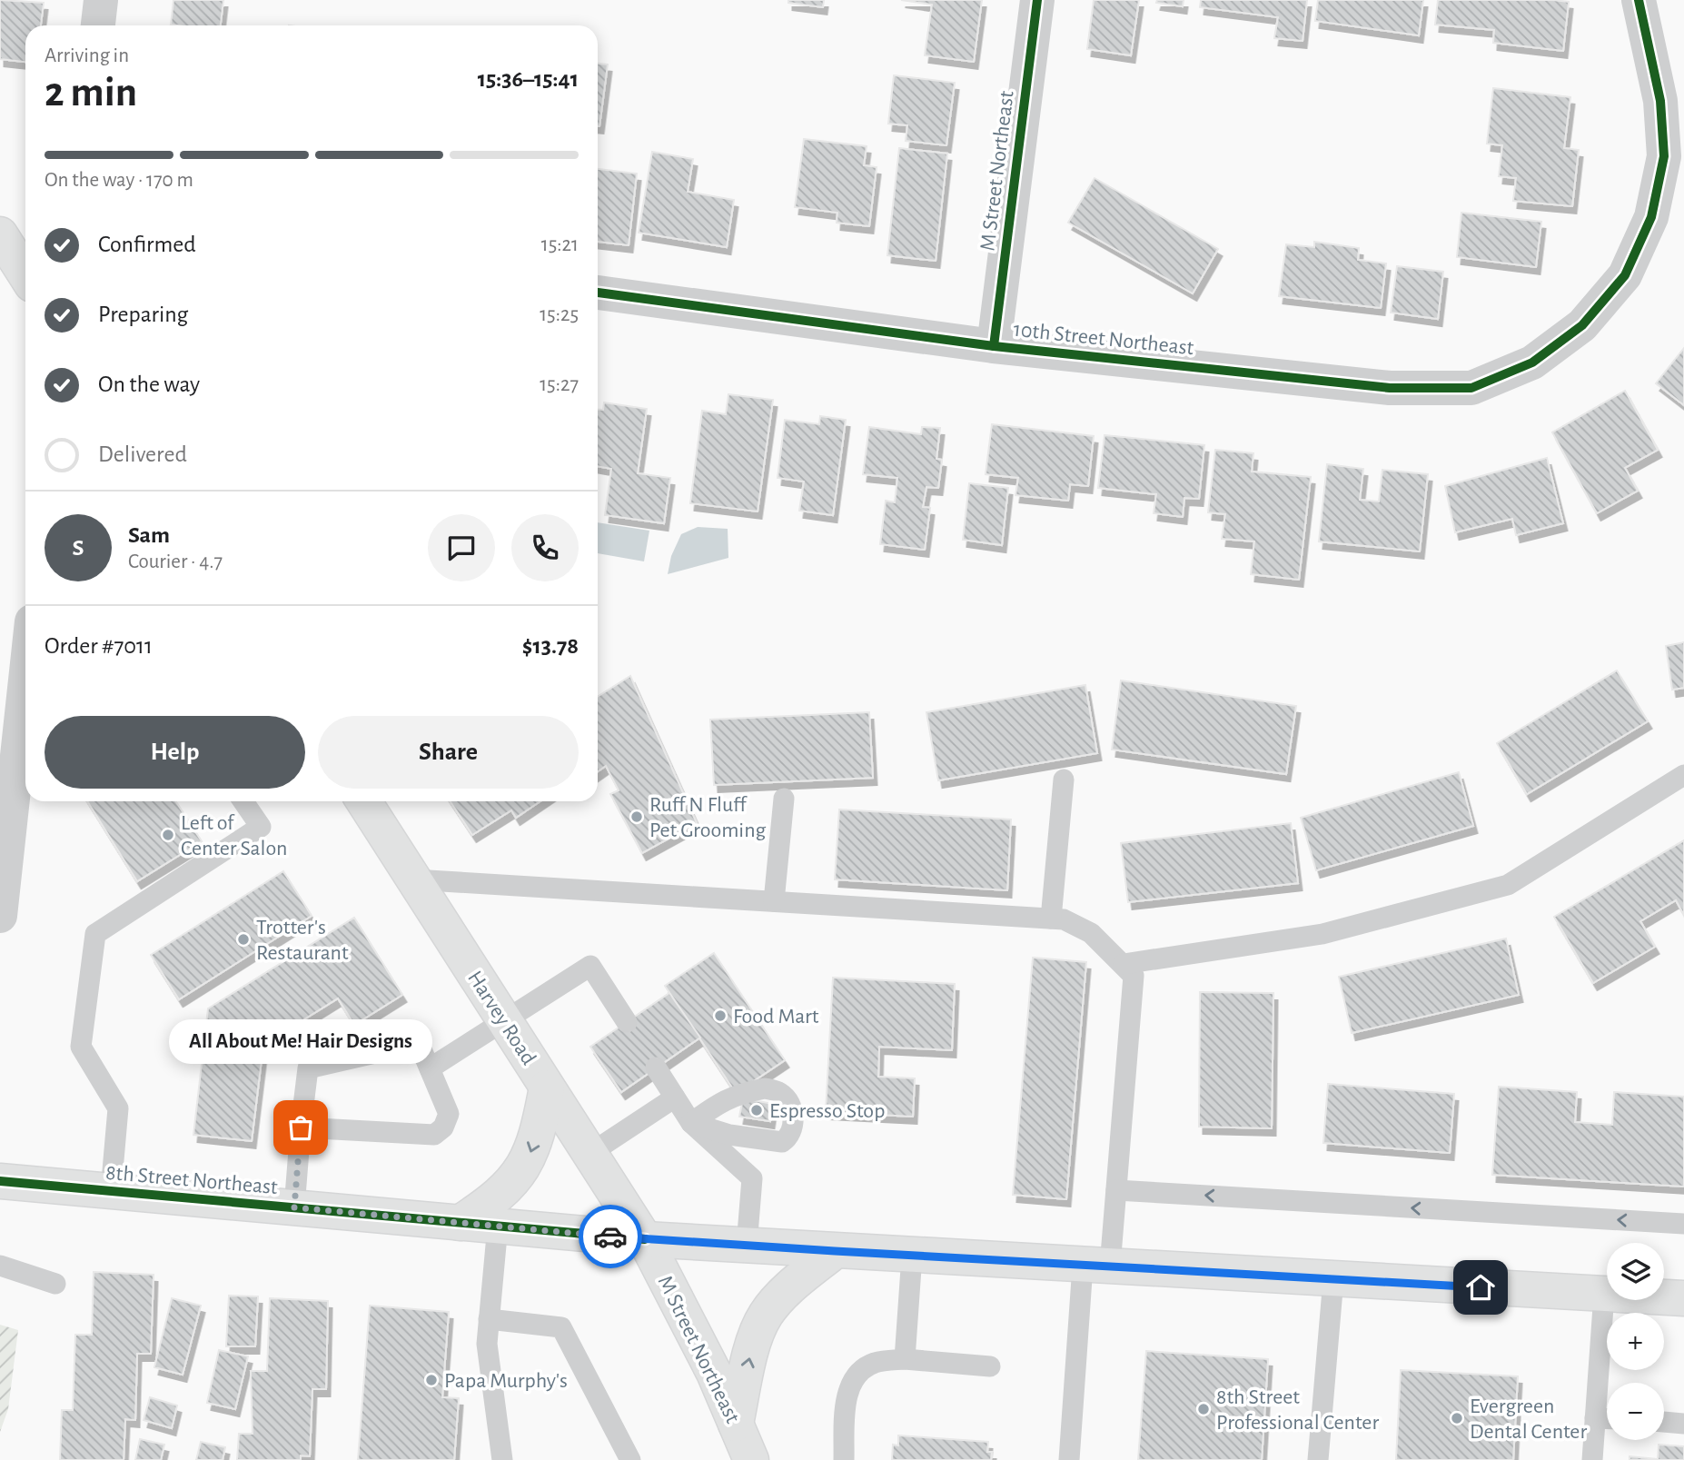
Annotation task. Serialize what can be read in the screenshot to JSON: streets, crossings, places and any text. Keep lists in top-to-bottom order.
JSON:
{
  "streets": {
    "main road": ["M Street Northeast", "Harvey Road", "8th Street Northeast"],
    "street": ["10th Street Northeast"]
  },
  "crossings": [
    ["M Street Northeast", "10th Street Northeast"],
    ["M Street Northeast", "Harvey Road"],
    ["M Street Northeast", "8th Street Northeast"],
    ["Harvey Road", "8th Street Northeast"]
  ],
  "places": [
    "Ruff N Fluff Pet Grooming",
    "Left of Center Salon",
    "Trotter's Restaurant",
    "Food Mart",
    "Espresso Stop",
    "All About Me! Hair Designs",
    "Papa Murphy's",
    "8th Street Professional Center",
    "Evergreen Dental Center"
  ],
  "page": {
    "heading": ["2 min", "Arriving in", "15:36–15:41"],
    "panel": [
      "Sam",
      "Courier · 4.7",
      "Order #7011",
      "$13.78"
    ],
    "bar": "On the way · 170 m",
    "list": [
      ["Confirmed", "15:21"],
      ["Preparing", "15:25"],
      ["On the way", "15:27"],
      "Delivered"
    ],
    "round": "S",
    "buttons": ["Help", "Share"],
    "bubble": "All About Me! Hair Designs",
    "map_buttons": ["+", "−"]
  }
}
